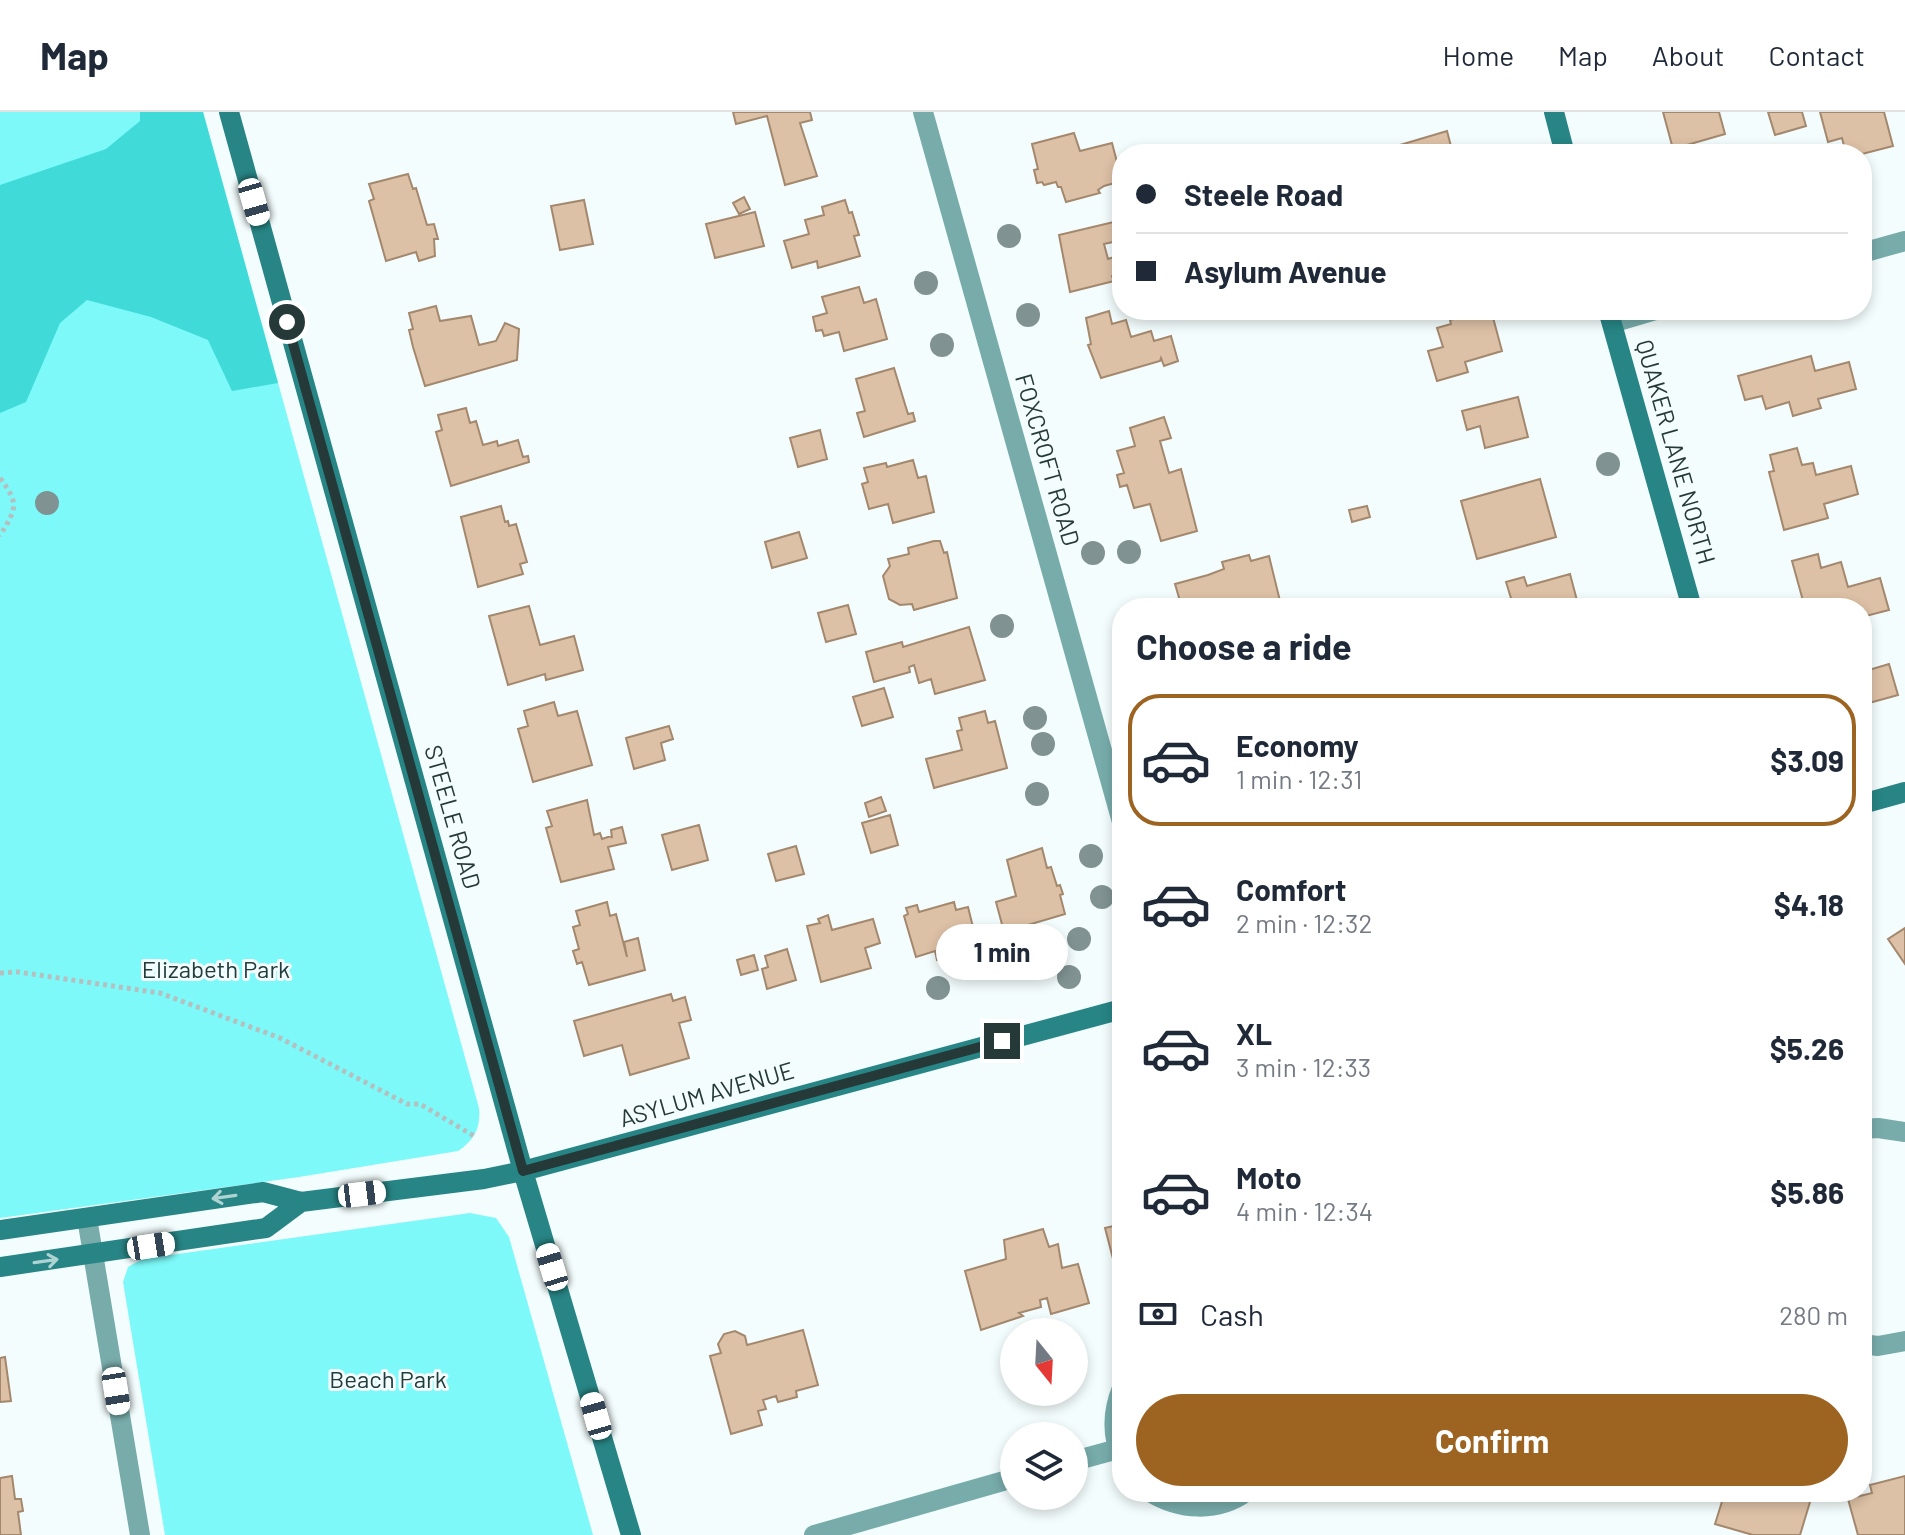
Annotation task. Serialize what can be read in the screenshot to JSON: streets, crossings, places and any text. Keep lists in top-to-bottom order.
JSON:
{
  "streets": {
    "street": [
      "QUAKER LANE NORTH",
      "FOXCROFT ROAD",
      "STEELE ROAD",
      "ASYLUM AVENUE"
    ]
  },
  "crossings": [
    ["STEELE ROAD", "ASYLUM AVENUE"]
  ],
  "parks": ["Elizabeth Park", "Beach Park"],
  "north": "bottom",
  "page": {
    "header": "Map",
    "nav": [
      "Home",
      "Map",
      "About",
      "Contact"
    ],
    "banner": ["Steele Road", "Asylum Avenue"],
    "heading": "Choose a ride",
    "list": [
      {
        "name": "Economy",
        "note": "1 min · 12:31",
        "value": "$3.09"
      },
      {
        "name": "Comfort",
        "note": "2 min · 12:32",
        "value": "$4.18"
      },
      {
        "name": "XL",
        "note": "3 min · 12:33",
        "value": "$5.26"
      },
      {
        "name": "Moto",
        "note": "4 min · 12:34",
        "value": "$5.86"
      }
    ],
    "bubble": "1 min",
    "pay": ["Cash", "280 m"],
    "buttons": "Confirm"
  }
}
